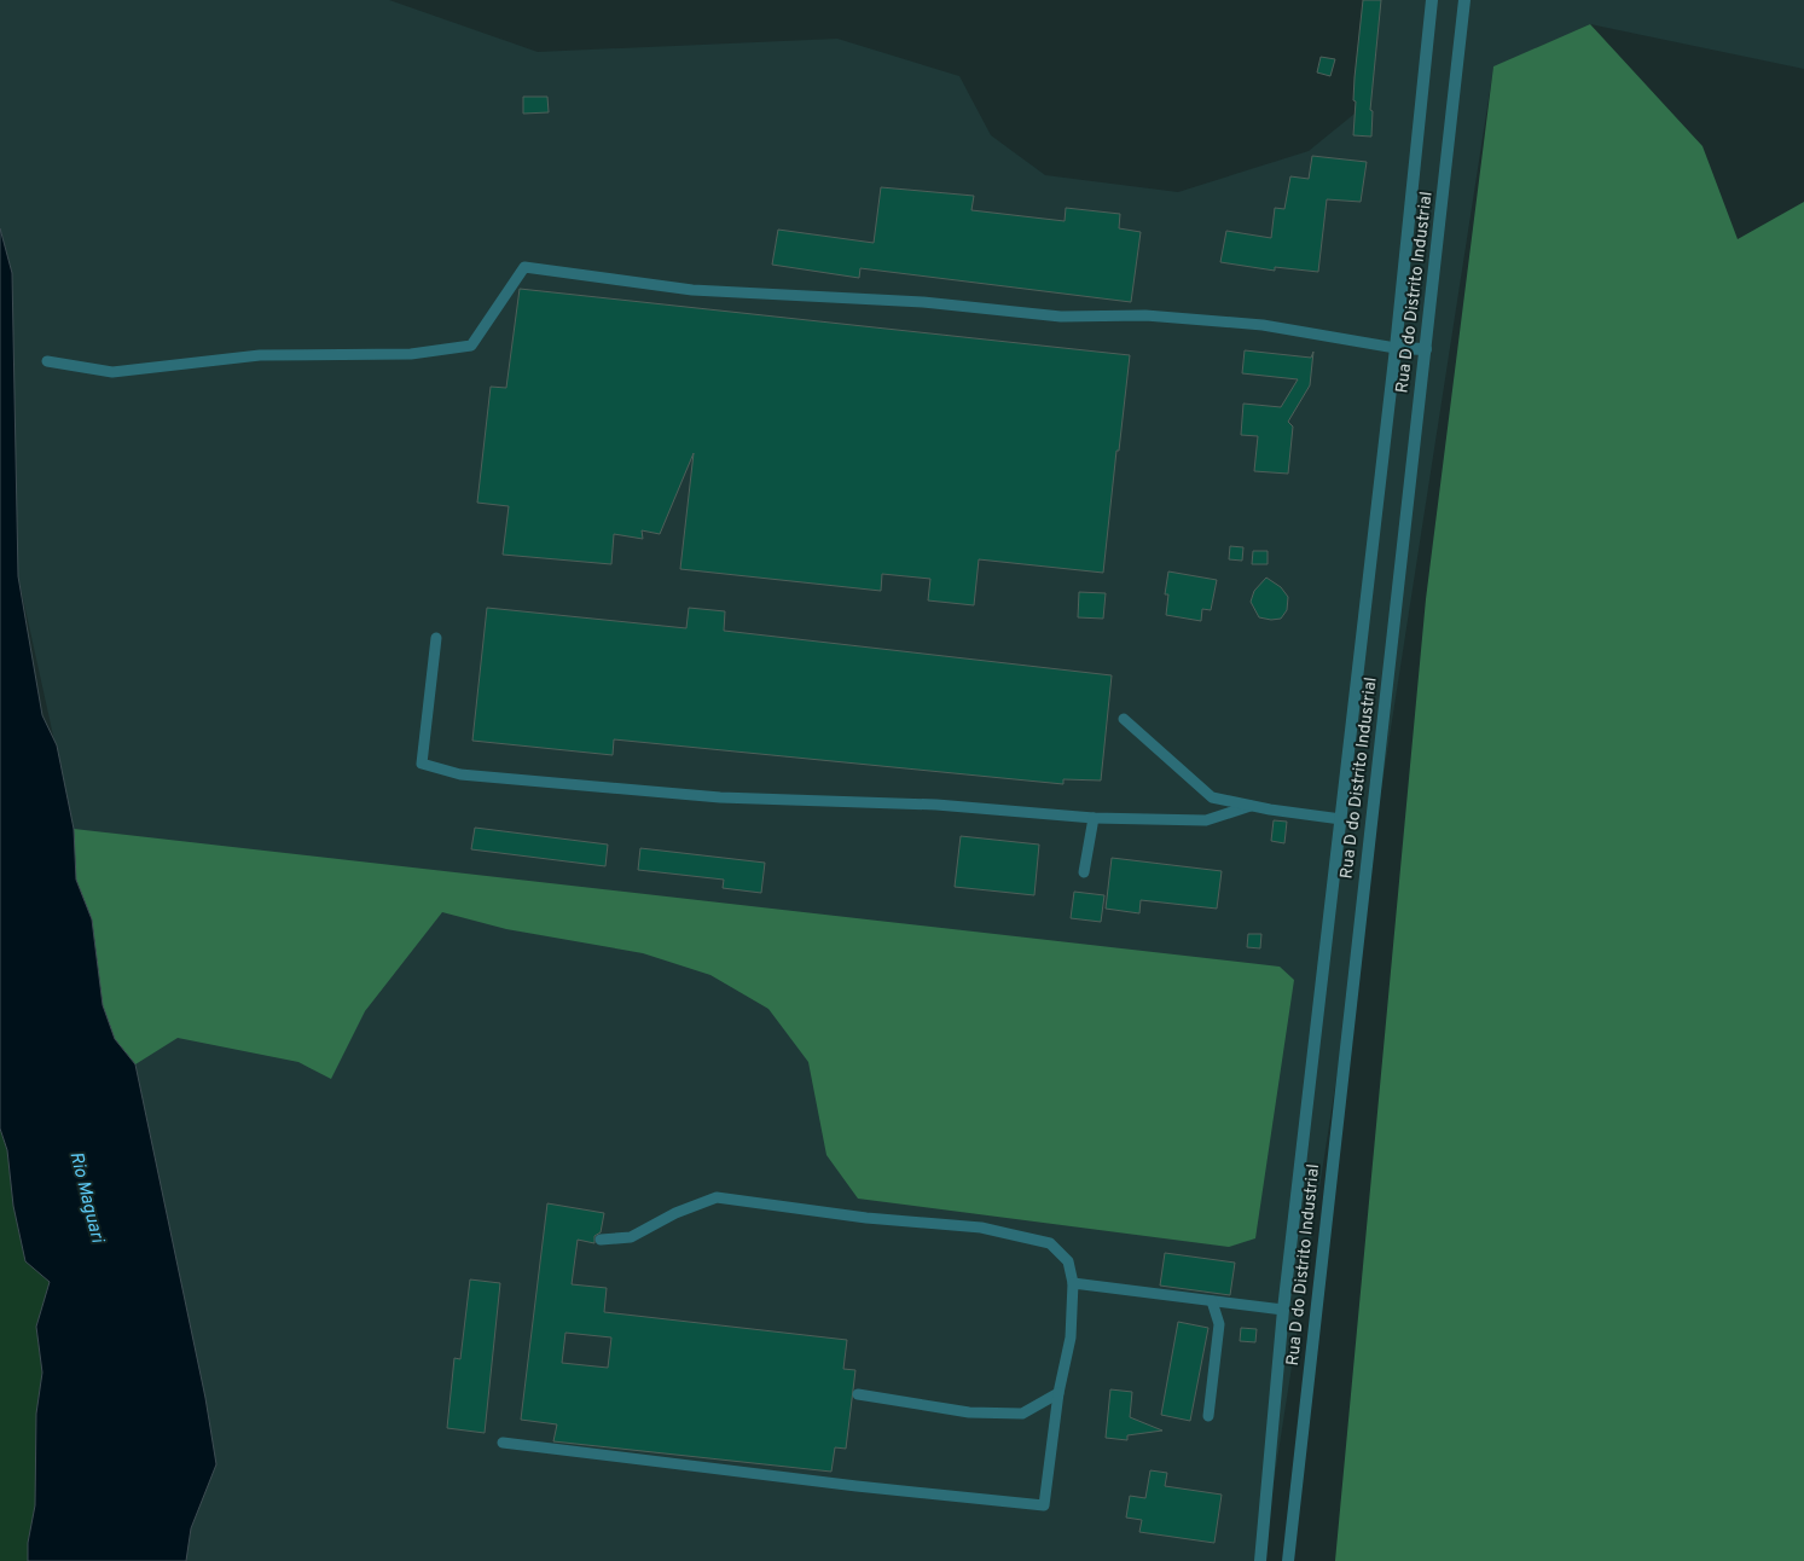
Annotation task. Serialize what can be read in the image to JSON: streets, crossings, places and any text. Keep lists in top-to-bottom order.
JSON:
{
  "streets": {
    "street": ["Rua D do Distrito Industrial"]
  },
  "water": ["Rio Maguari"]
}
